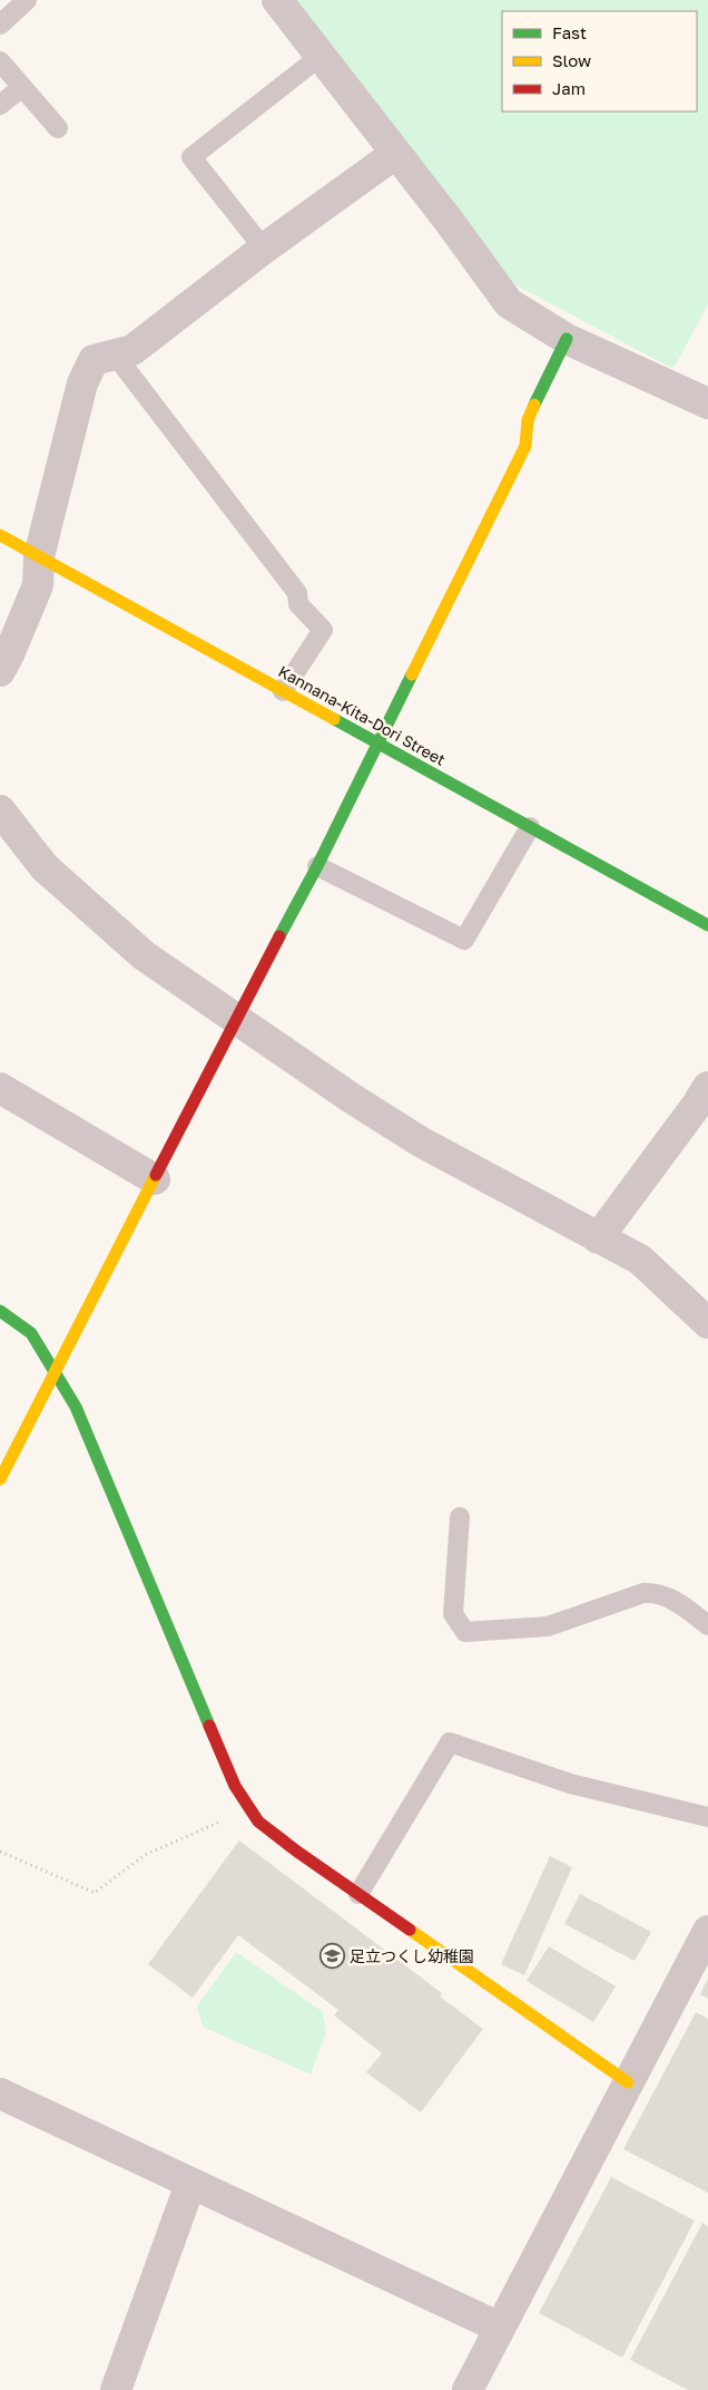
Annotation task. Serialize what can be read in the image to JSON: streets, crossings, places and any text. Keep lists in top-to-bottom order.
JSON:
{
  "streets": {
    "street": ["Kannana-Kita-Dori Street"]
  },
  "places": {
    "school or university": ["足立つくし幼稚園"]
  },
  "legend": ["Fast", "Slow", "Jam"]
}
